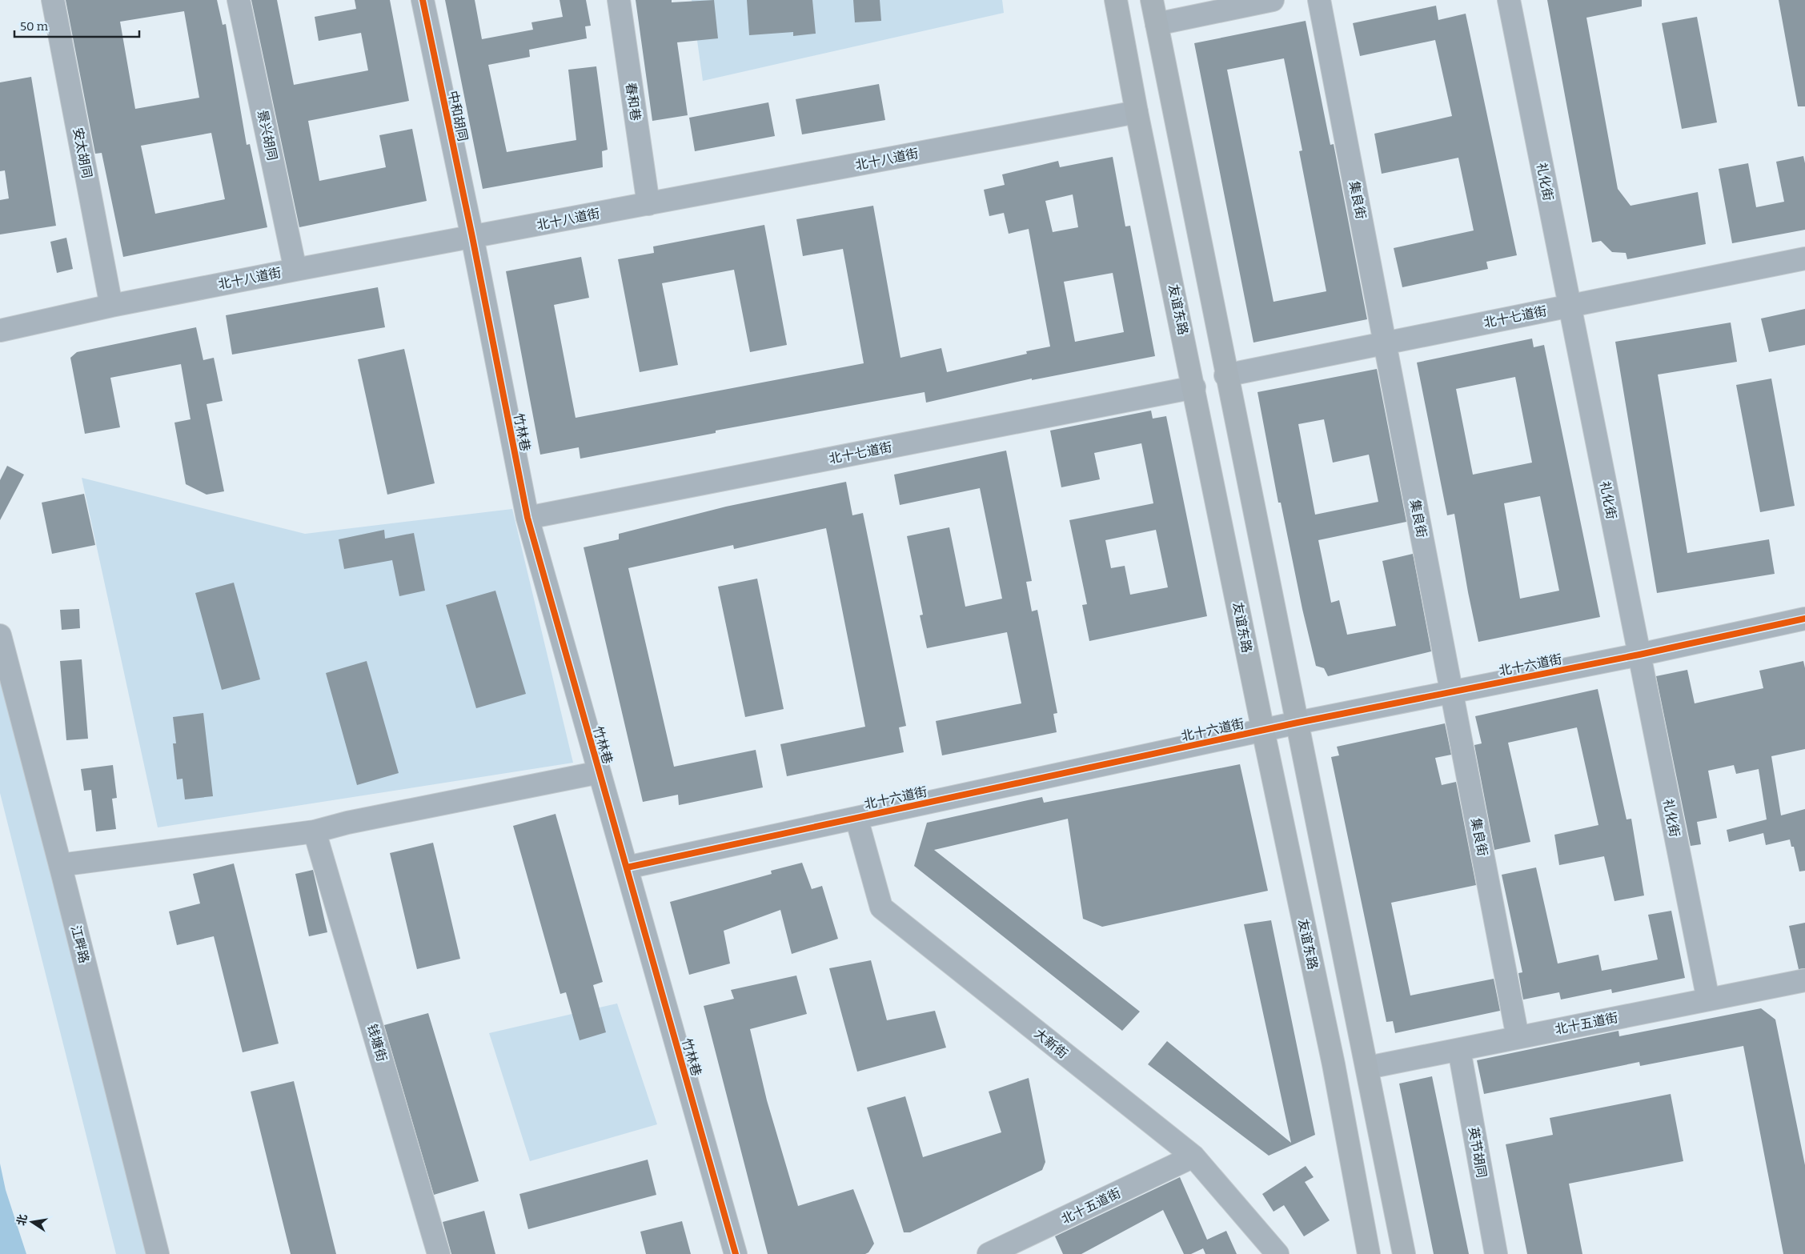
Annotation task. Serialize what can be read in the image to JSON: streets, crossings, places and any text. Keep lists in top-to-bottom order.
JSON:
{
  "streets": {
    "highway": ["友谊东路"],
    "street": [
      "春和巷",
      "中和胡同",
      "景兴胡同",
      "安太胡同",
      "北十八道街",
      "礼化街",
      "集良街",
      "北十七道街",
      "竹林巷",
      "北十六道街",
      "江畔路",
      "北十五道街",
      "钱塘街",
      "大新街",
      "英节胡同"
    ]
  },
  "crossings": [
    ["春和巷", "北十八道街"],
    ["中和胡同", "北十八道街"],
    ["中和胡同", "竹林巷"],
    ["景兴胡同", "北十八道街"],
    ["安太胡同", "北十八道街"],
    ["北十八道街", "友谊东路"],
    ["北十八道街", "竹林巷"],
    ["礼化街", "北十七道街"],
    ["礼化街", "北十六道街"],
    ["礼化街", "北十五道街"],
    ["集良街", "北十七道街"],
    ["集良街", "北十六道街"],
    ["集良街", "北十五道街"],
    ["友谊东路", "北十七道街"],
    ["友谊东路", "北十六道街"],
    ["北十七道街", "竹林巷"],
    ["竹林巷", "北十六道街"],
    ["北十六道街", "大新街"],
    ["北十五道街", "大新街"],
    ["北十五道街", "英节胡同"]
  ],
  "scale_bar": "50 m",
  "north": "left"
}
